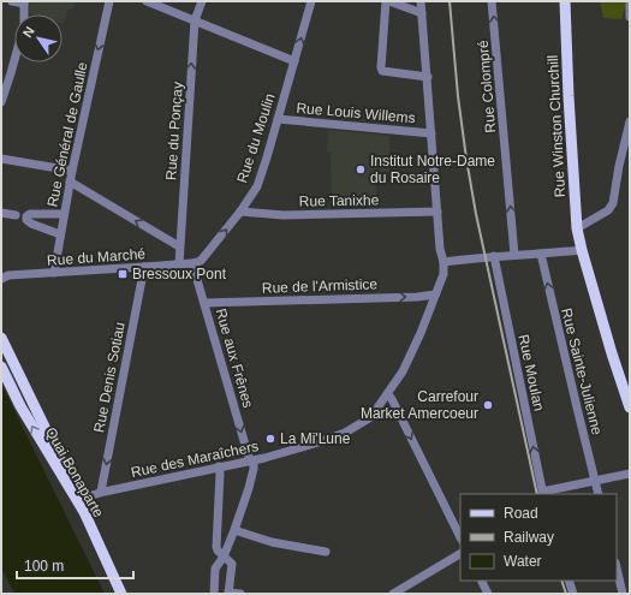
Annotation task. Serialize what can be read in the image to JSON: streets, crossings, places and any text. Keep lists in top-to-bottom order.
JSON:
{
  "streets": {
    "main road": ["Rue Winston Churchill", "Quai Bonaparte"],
    "street": [
      "Rue Colompré",
      "Rue Louis Willems",
      "Rue du Ponçay",
      "Rue Général de Gaulle",
      "Rue du Moulin",
      "Rue Tanixhe",
      "Rue du Marché",
      "Rue de l'Armistice",
      "Rue aux Frênes",
      "Rue Sainte-Julienne",
      "Rue Moulan",
      "Rue Denis Sotiau",
      "Rue des Maraîchers"
    ]
  },
  "crossings": [
    ["Rue Louis Willems", "Rue du Moulin"],
    ["Rue du Ponçay", "Rue du Marché"],
    ["Rue Général de Gaulle", "Rue du Marché"],
    ["Rue du Moulin", "Rue Tanixhe"],
    ["Rue du Moulin", "Rue du Marché"],
    ["Rue du Moulin", "Rue aux Frênes"],
    ["Rue du Marché", "Rue aux Frênes"],
    ["Rue du Marché", "Rue Denis Sotiau"],
    ["Rue de l'Armistice", "Rue aux Frênes"],
    ["Rue de l'Armistice", "Rue des Maraîchers"],
    ["Rue aux Frênes", "Rue des Maraîchers"],
    ["Rue Denis Sotiau", "Rue des Maraîchers"]
  ],
  "one_way": [
    "Rue du Ponçay",
    "Rue Général de Gaulle",
    "Rue du Moulin",
    "Rue de l'Armistice",
    "Rue aux Frênes",
    "Rue Sainte-Julienne",
    "Rue Moulan",
    "Rue Denis Sotiau"
  ],
  "places": {
    "other": ["Institut Notre-Dame du Rosaire", "Carrefour Market Amercoeur", "La Mi'Lune"],
    "transit": ["Bressoux Pont"]
  },
  "legend": ["Road", "Railway", "Water"],
  "scale_bar": "100 m",
  "north": "top left"
}
